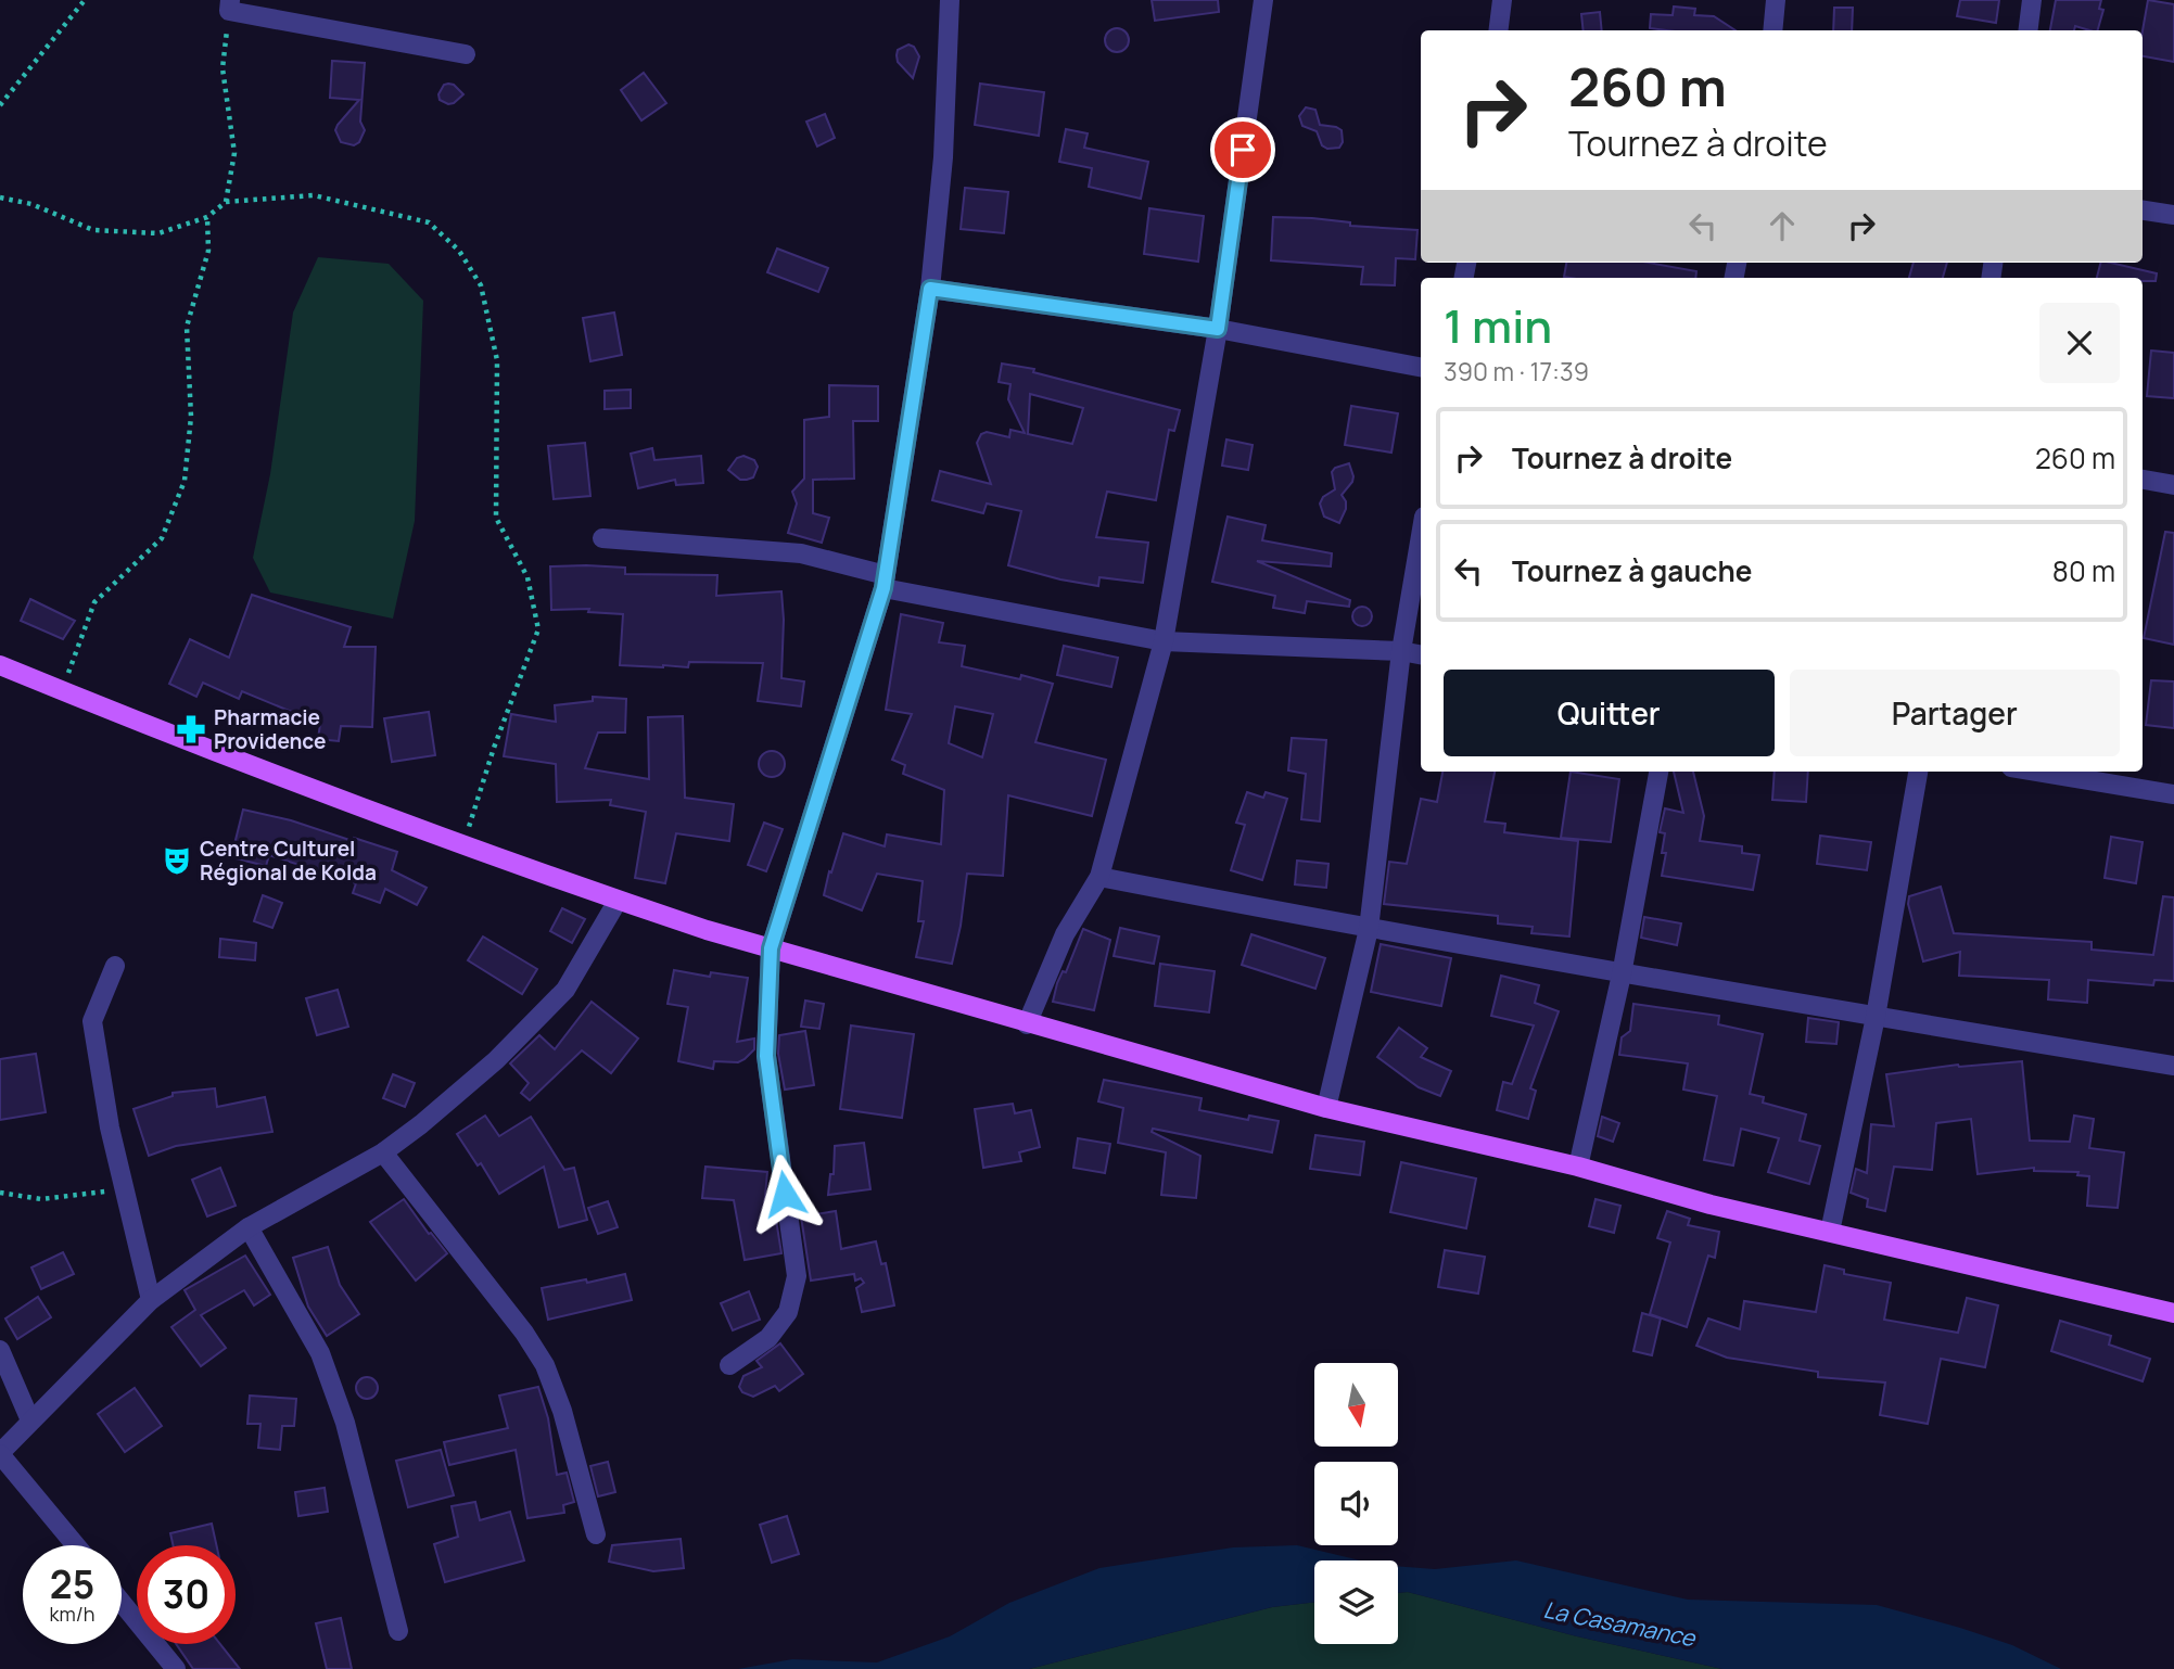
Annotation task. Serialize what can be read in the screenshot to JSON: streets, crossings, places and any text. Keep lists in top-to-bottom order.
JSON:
{
  "water": ["La Casamance"],
  "places": {
    "pharmacy": ["Pharmacie Providence"],
    "theatre": ["Centre Culturel Régional de Kolda"]
  },
  "north": "bottom",
  "page": {
    "turn": ["260 m", "Tournez à droite"],
    "heading": ["1 min", "390 m · 17:39"],
    "list": [
      {
        "name": "Tournez à droite",
        "value": "260 m"
      },
      {
        "name": "Tournez à gauche",
        "value": "80 m"
      }
    ],
    "buttons": ["Quitter", "Partager"],
    "speed": "25 km/h",
    "limit": "30"
  }
}
